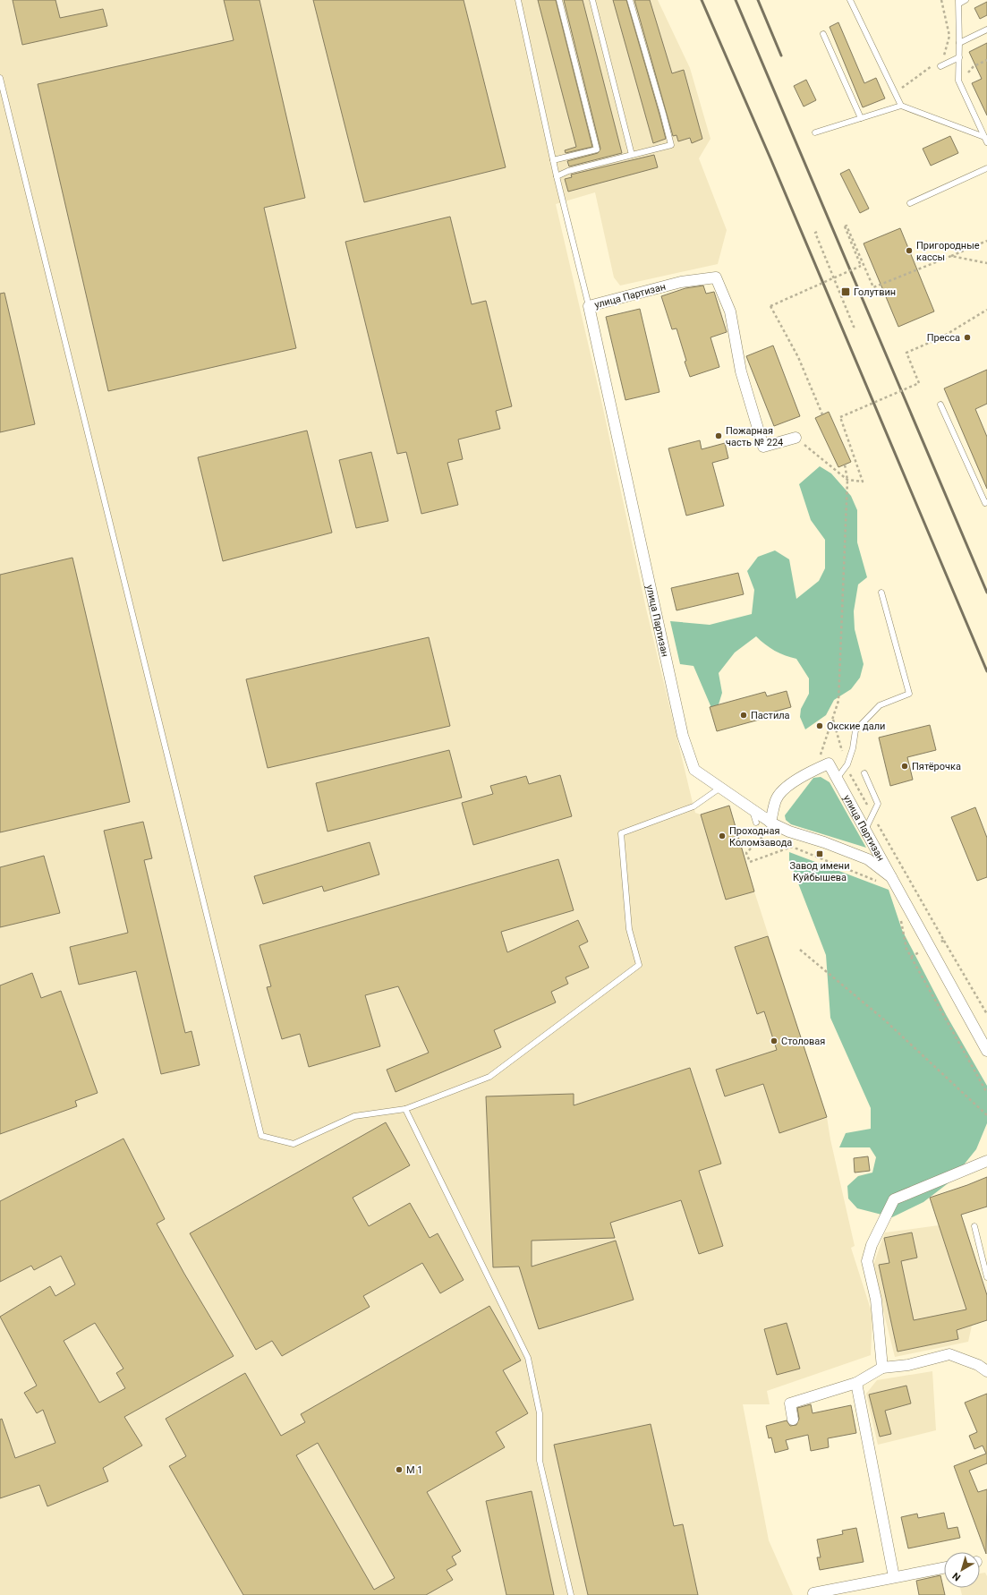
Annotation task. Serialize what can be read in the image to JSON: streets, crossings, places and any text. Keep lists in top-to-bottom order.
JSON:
{
  "streets": {
    "street": ["улица Партизан"]
  },
  "places": {
    "other": [
      "Пригородные кассы",
      "Пресса",
      "Пожарная часть № 224",
      "Пастила",
      "Окские дали",
      "Пятёрочка",
      "Проходная Коломзавода",
      "Столовая",
      "M 1"
    ],
    "transit": ["Голутвин", "Завод имени Куйбышева"]
  },
  "north": "bottom left"
}
